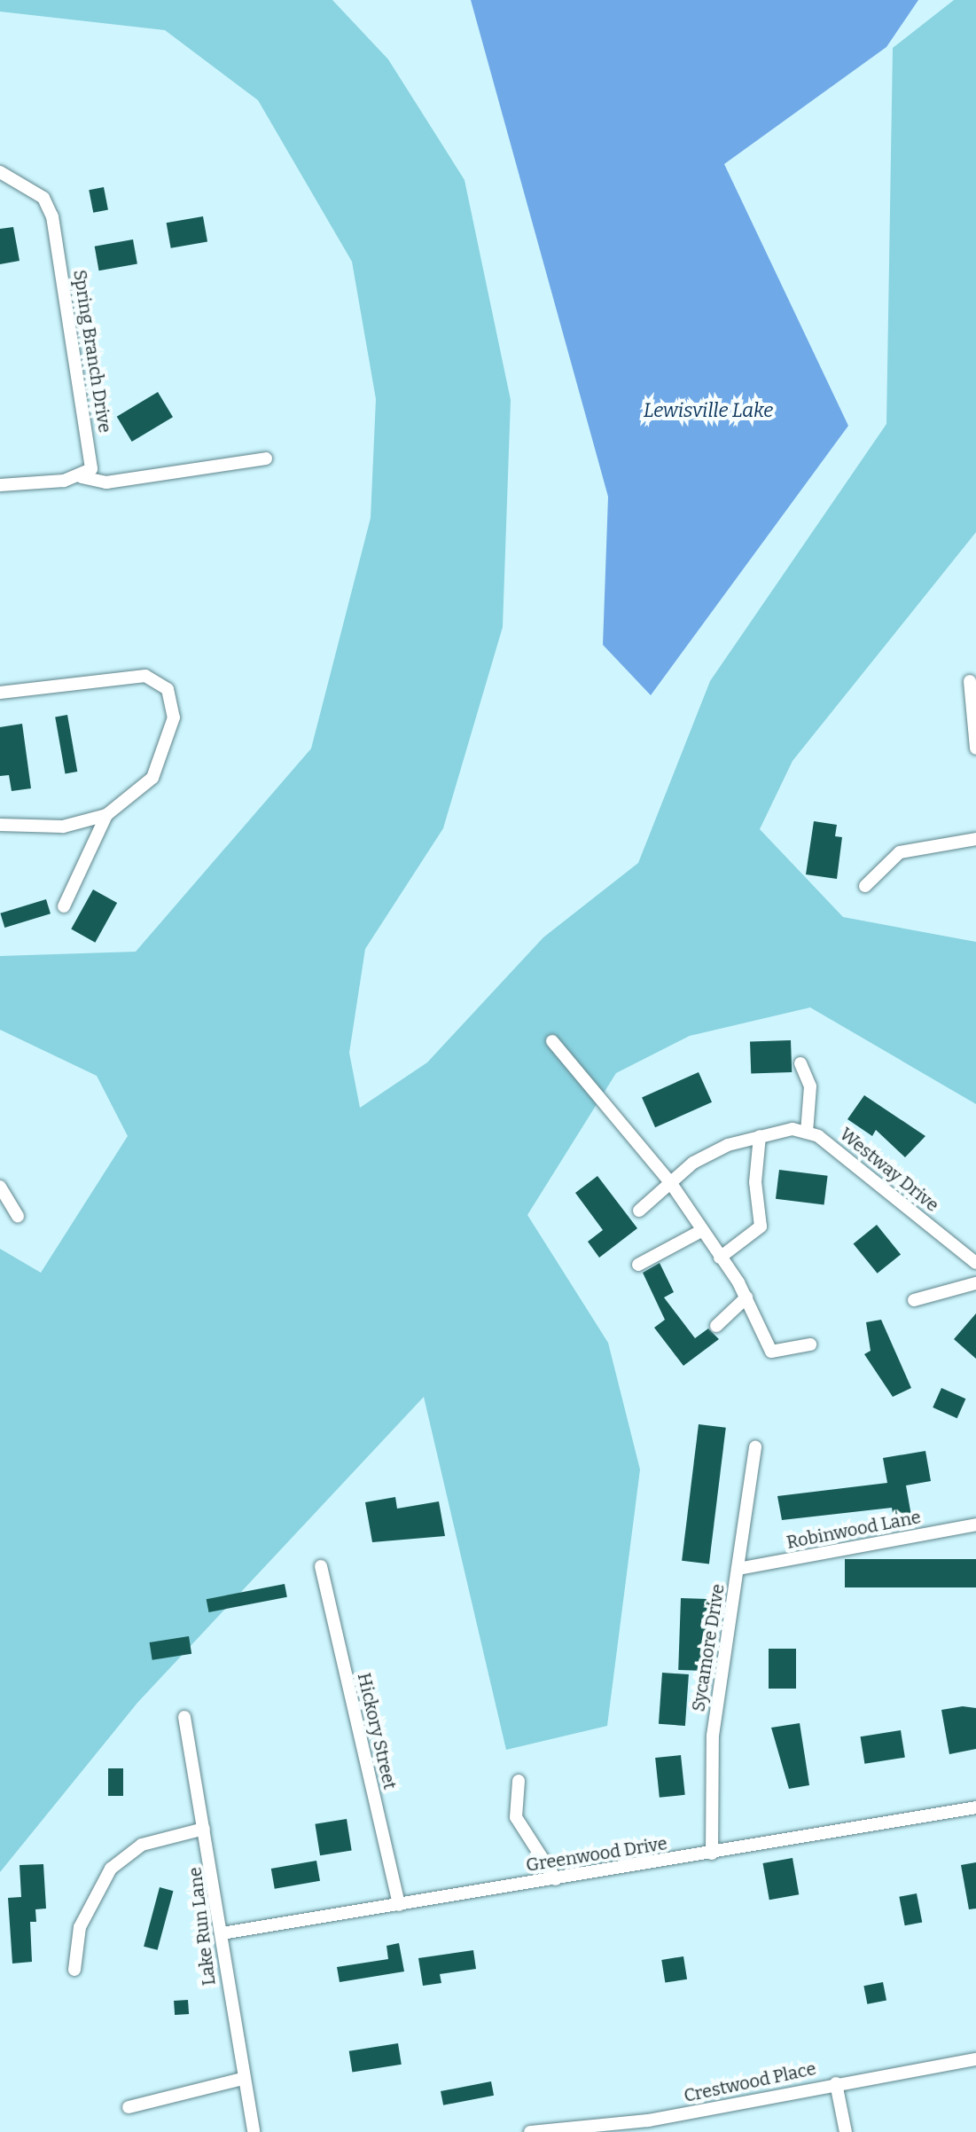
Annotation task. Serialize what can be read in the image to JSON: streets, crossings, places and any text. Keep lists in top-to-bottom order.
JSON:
{
  "streets": {
    "street": [
      "Spring Branch Drive",
      "Westway Drive",
      "Robinwood Lane",
      "Sycamore Drive",
      "Hickory Street",
      "Greenwood Drive",
      "Lake Run Lane",
      "Crestwood Place"
    ]
  },
  "crossings": [
    ["Robinwood Lane", "Sycamore Drive"],
    ["Sycamore Drive", "Greenwood Drive"],
    ["Hickory Street", "Greenwood Drive"],
    ["Greenwood Drive", "Lake Run Lane"]
  ],
  "water": ["Lewisville Lake"]
}
